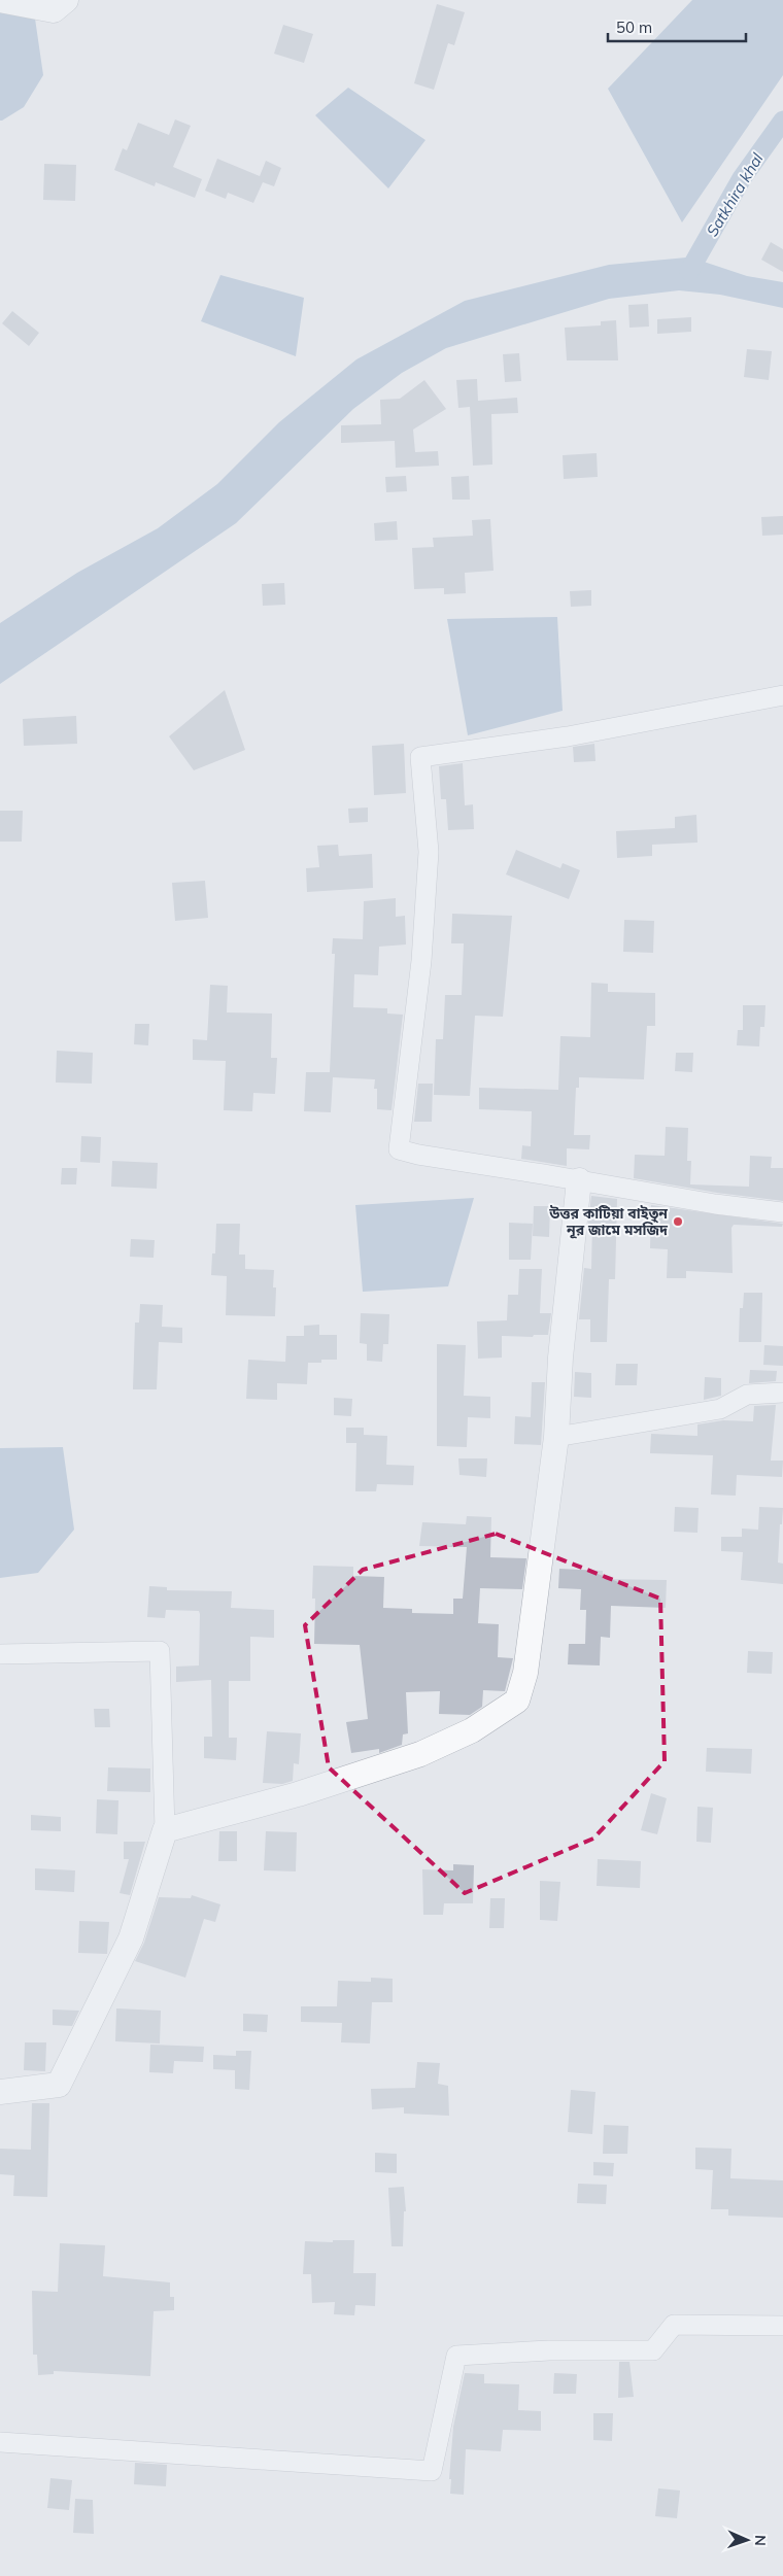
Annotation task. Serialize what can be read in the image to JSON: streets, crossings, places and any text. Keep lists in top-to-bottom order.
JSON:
{
  "water": ["Satkhira khal"],
  "places": ["উত্তর কাটিয়া বাইতুন নূর জামে মসজিদ"],
  "scale_bar": "50 m",
  "north": "right"
}
